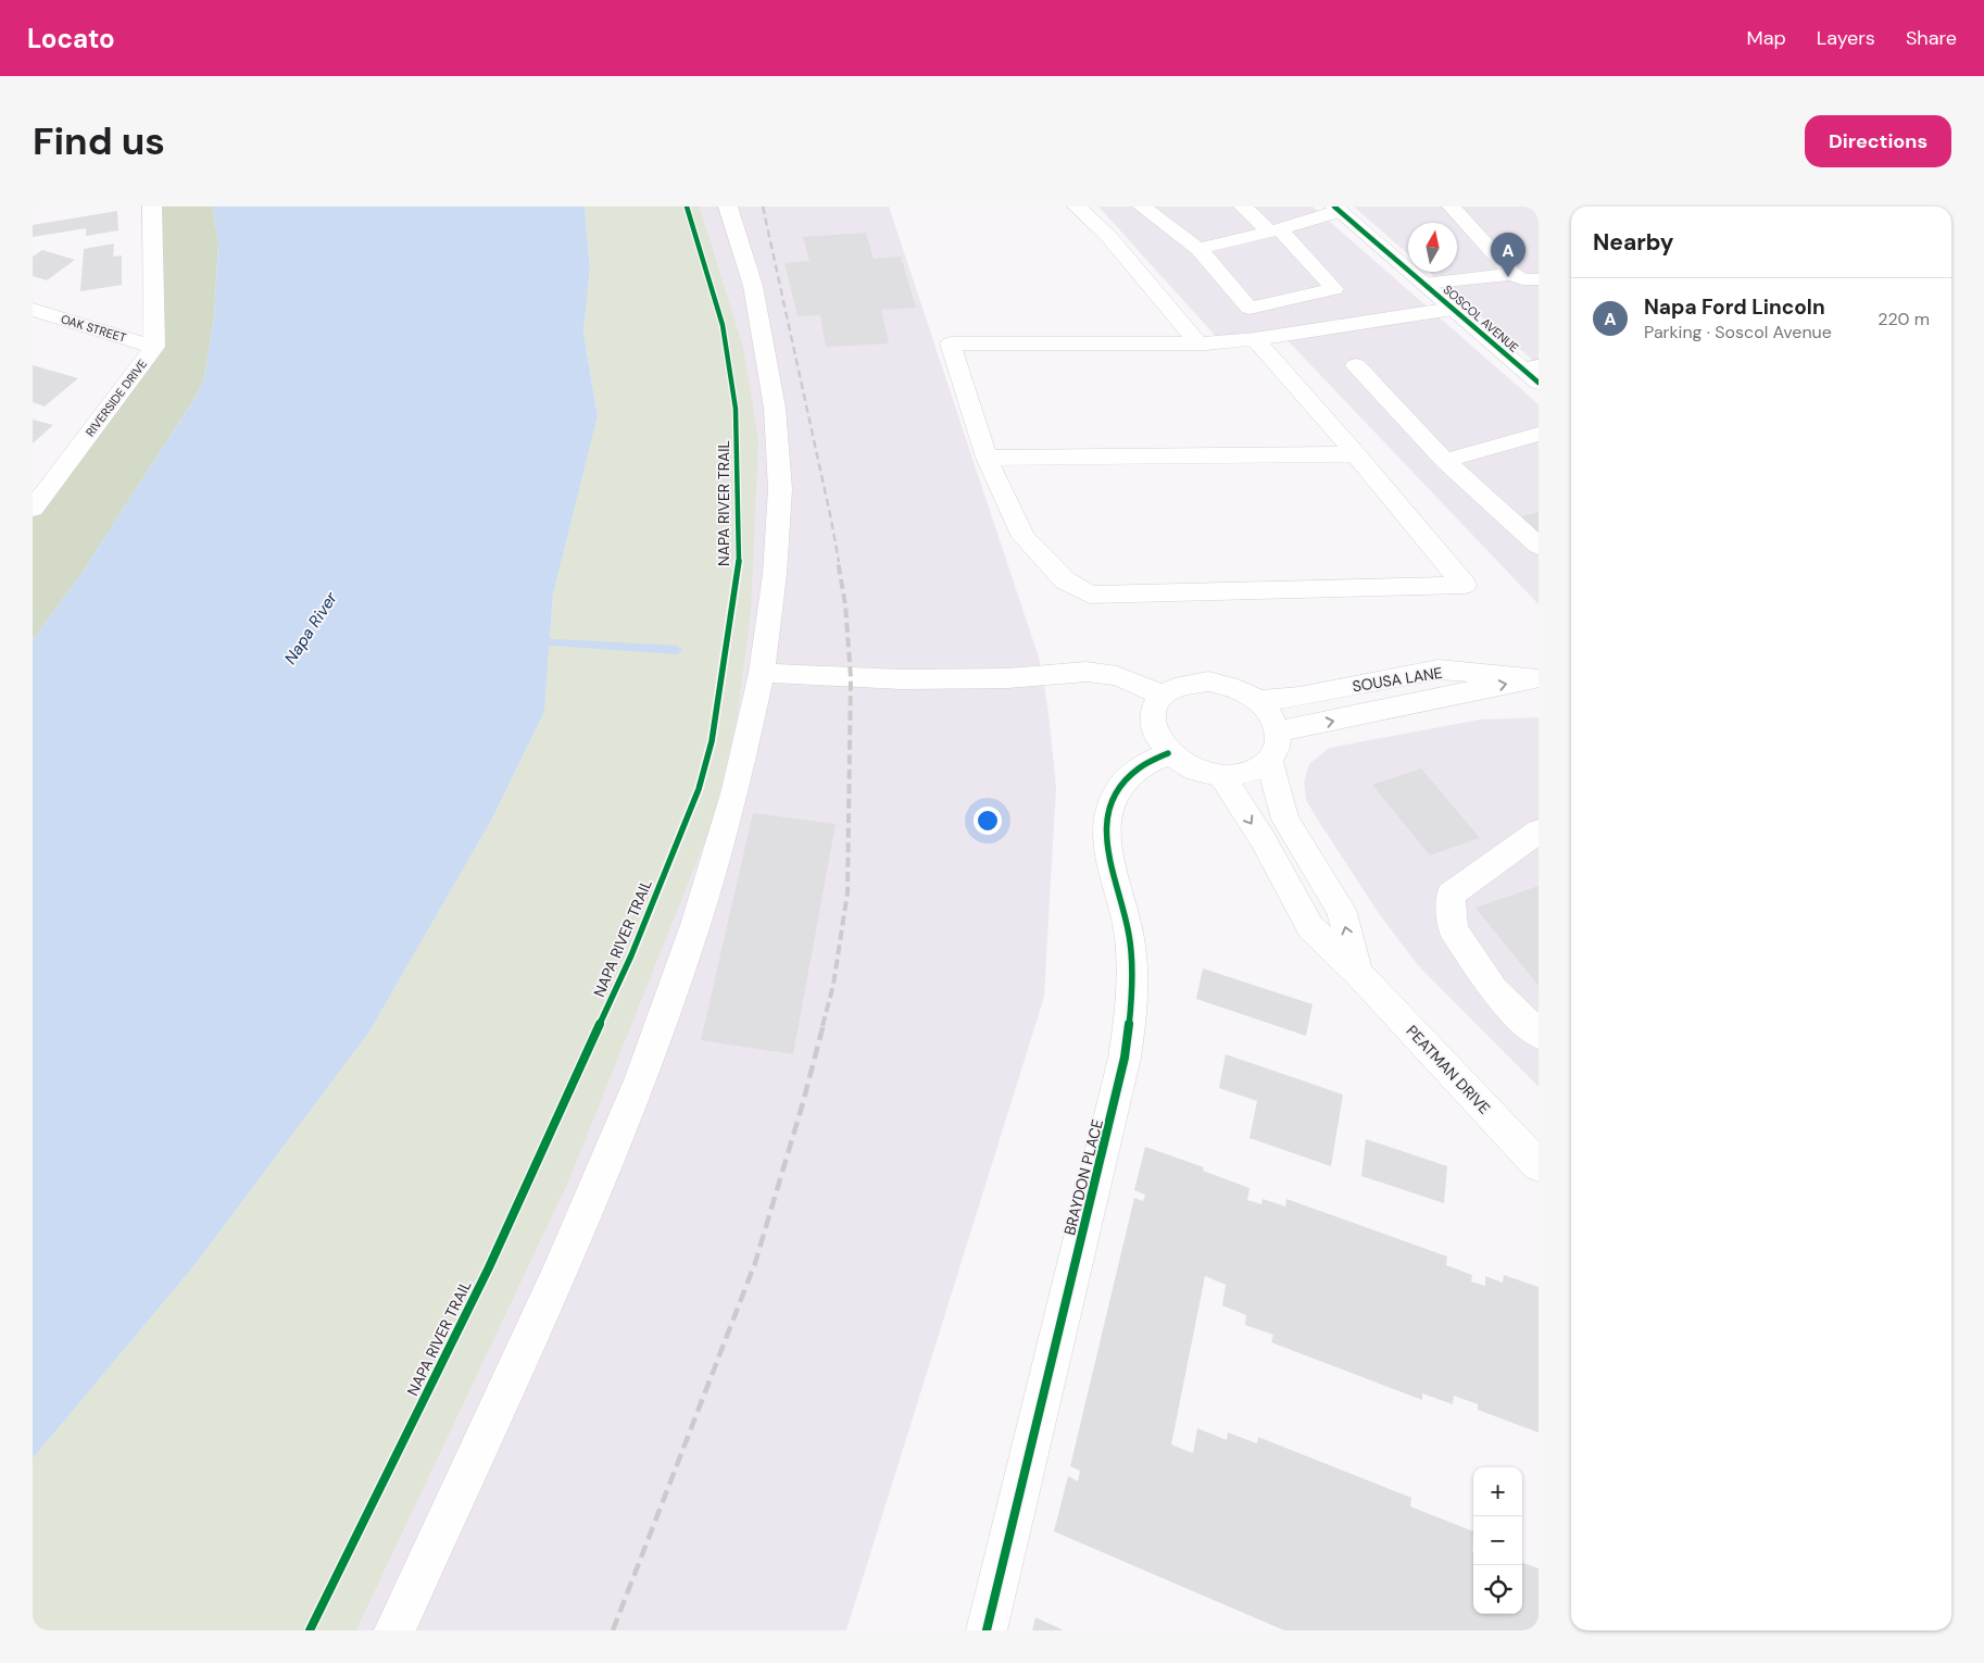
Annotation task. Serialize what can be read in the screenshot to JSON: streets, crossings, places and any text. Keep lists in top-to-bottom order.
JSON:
{
  "streets": {
    "street": [
      "SOSCOL AVENUE",
      "OAK STREET",
      "RIVERSIDE DRIVE",
      "SOUSA LANE",
      "PEATMAN DRIVE",
      "BRAYDON PLACE"
    ],
    "cycle path": ["NAPA RIVER TRAIL"]
  },
  "crossings": [
    ["OAK STREET", "RIVERSIDE DRIVE"],
    ["SOUSA LANE", "PEATMAN DRIVE"],
    ["SOUSA LANE", "BRAYDON PLACE"],
    ["PEATMAN DRIVE", "BRAYDON PLACE"]
  ],
  "water": ["Napa River"],
  "north": "top",
  "page": {
    "header": "Locato",
    "nav": ["Map", "Layers", "Share"],
    "buttons": "Directions",
    "title": "Find us",
    "heading": "Nearby",
    "pins": "A",
    "list": [
      {
        "mark": "A",
        "name": "Napa Ford Lincoln",
        "note": "Parking · Soscol Avenue",
        "value": "220 m"
      }
    ],
    "map_buttons": ["+", "−"]
  }
}
